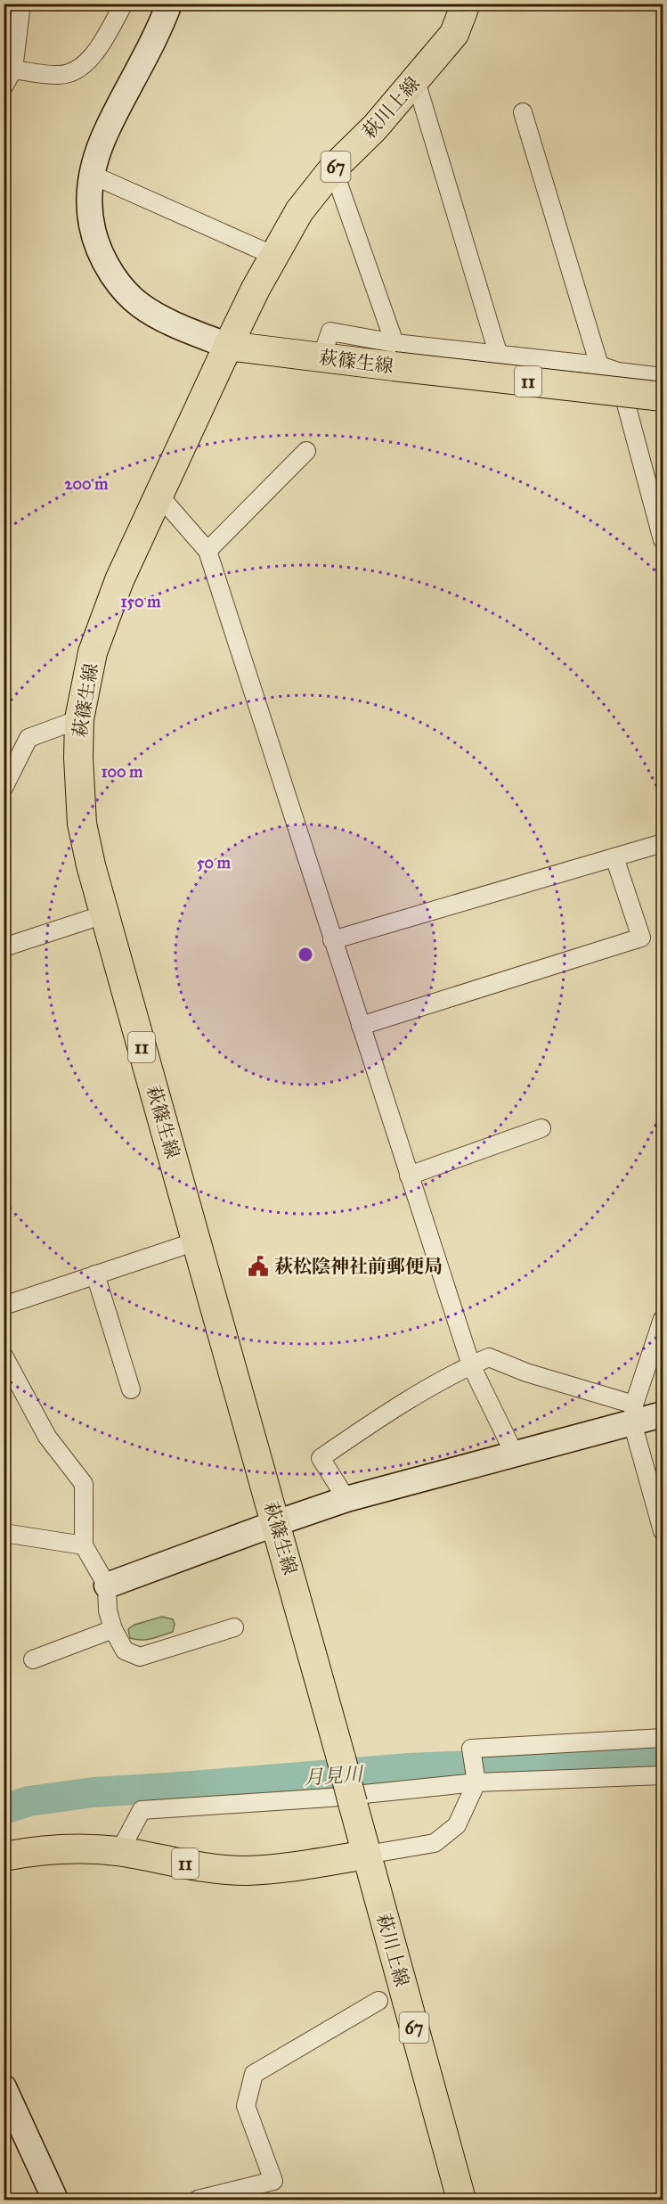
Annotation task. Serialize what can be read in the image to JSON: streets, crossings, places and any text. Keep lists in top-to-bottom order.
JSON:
{
  "streets": {
    "main road": [
      "萩川上線",
      "67",
      "萩篠生線",
      "11"
    ]
  },
  "crossings": [
    ["萩川上線", "萩篠生線"],
    ["萩川上線", "11"],
    ["萩篠生線", "11"]
  ],
  "water": ["月見川"],
  "places": {
    "public building": ["萩松陰神社前郵便局"]
  },
  "rings": [
    "200 m",
    "150 m",
    "100 m",
    "50 m"
  ]
}
